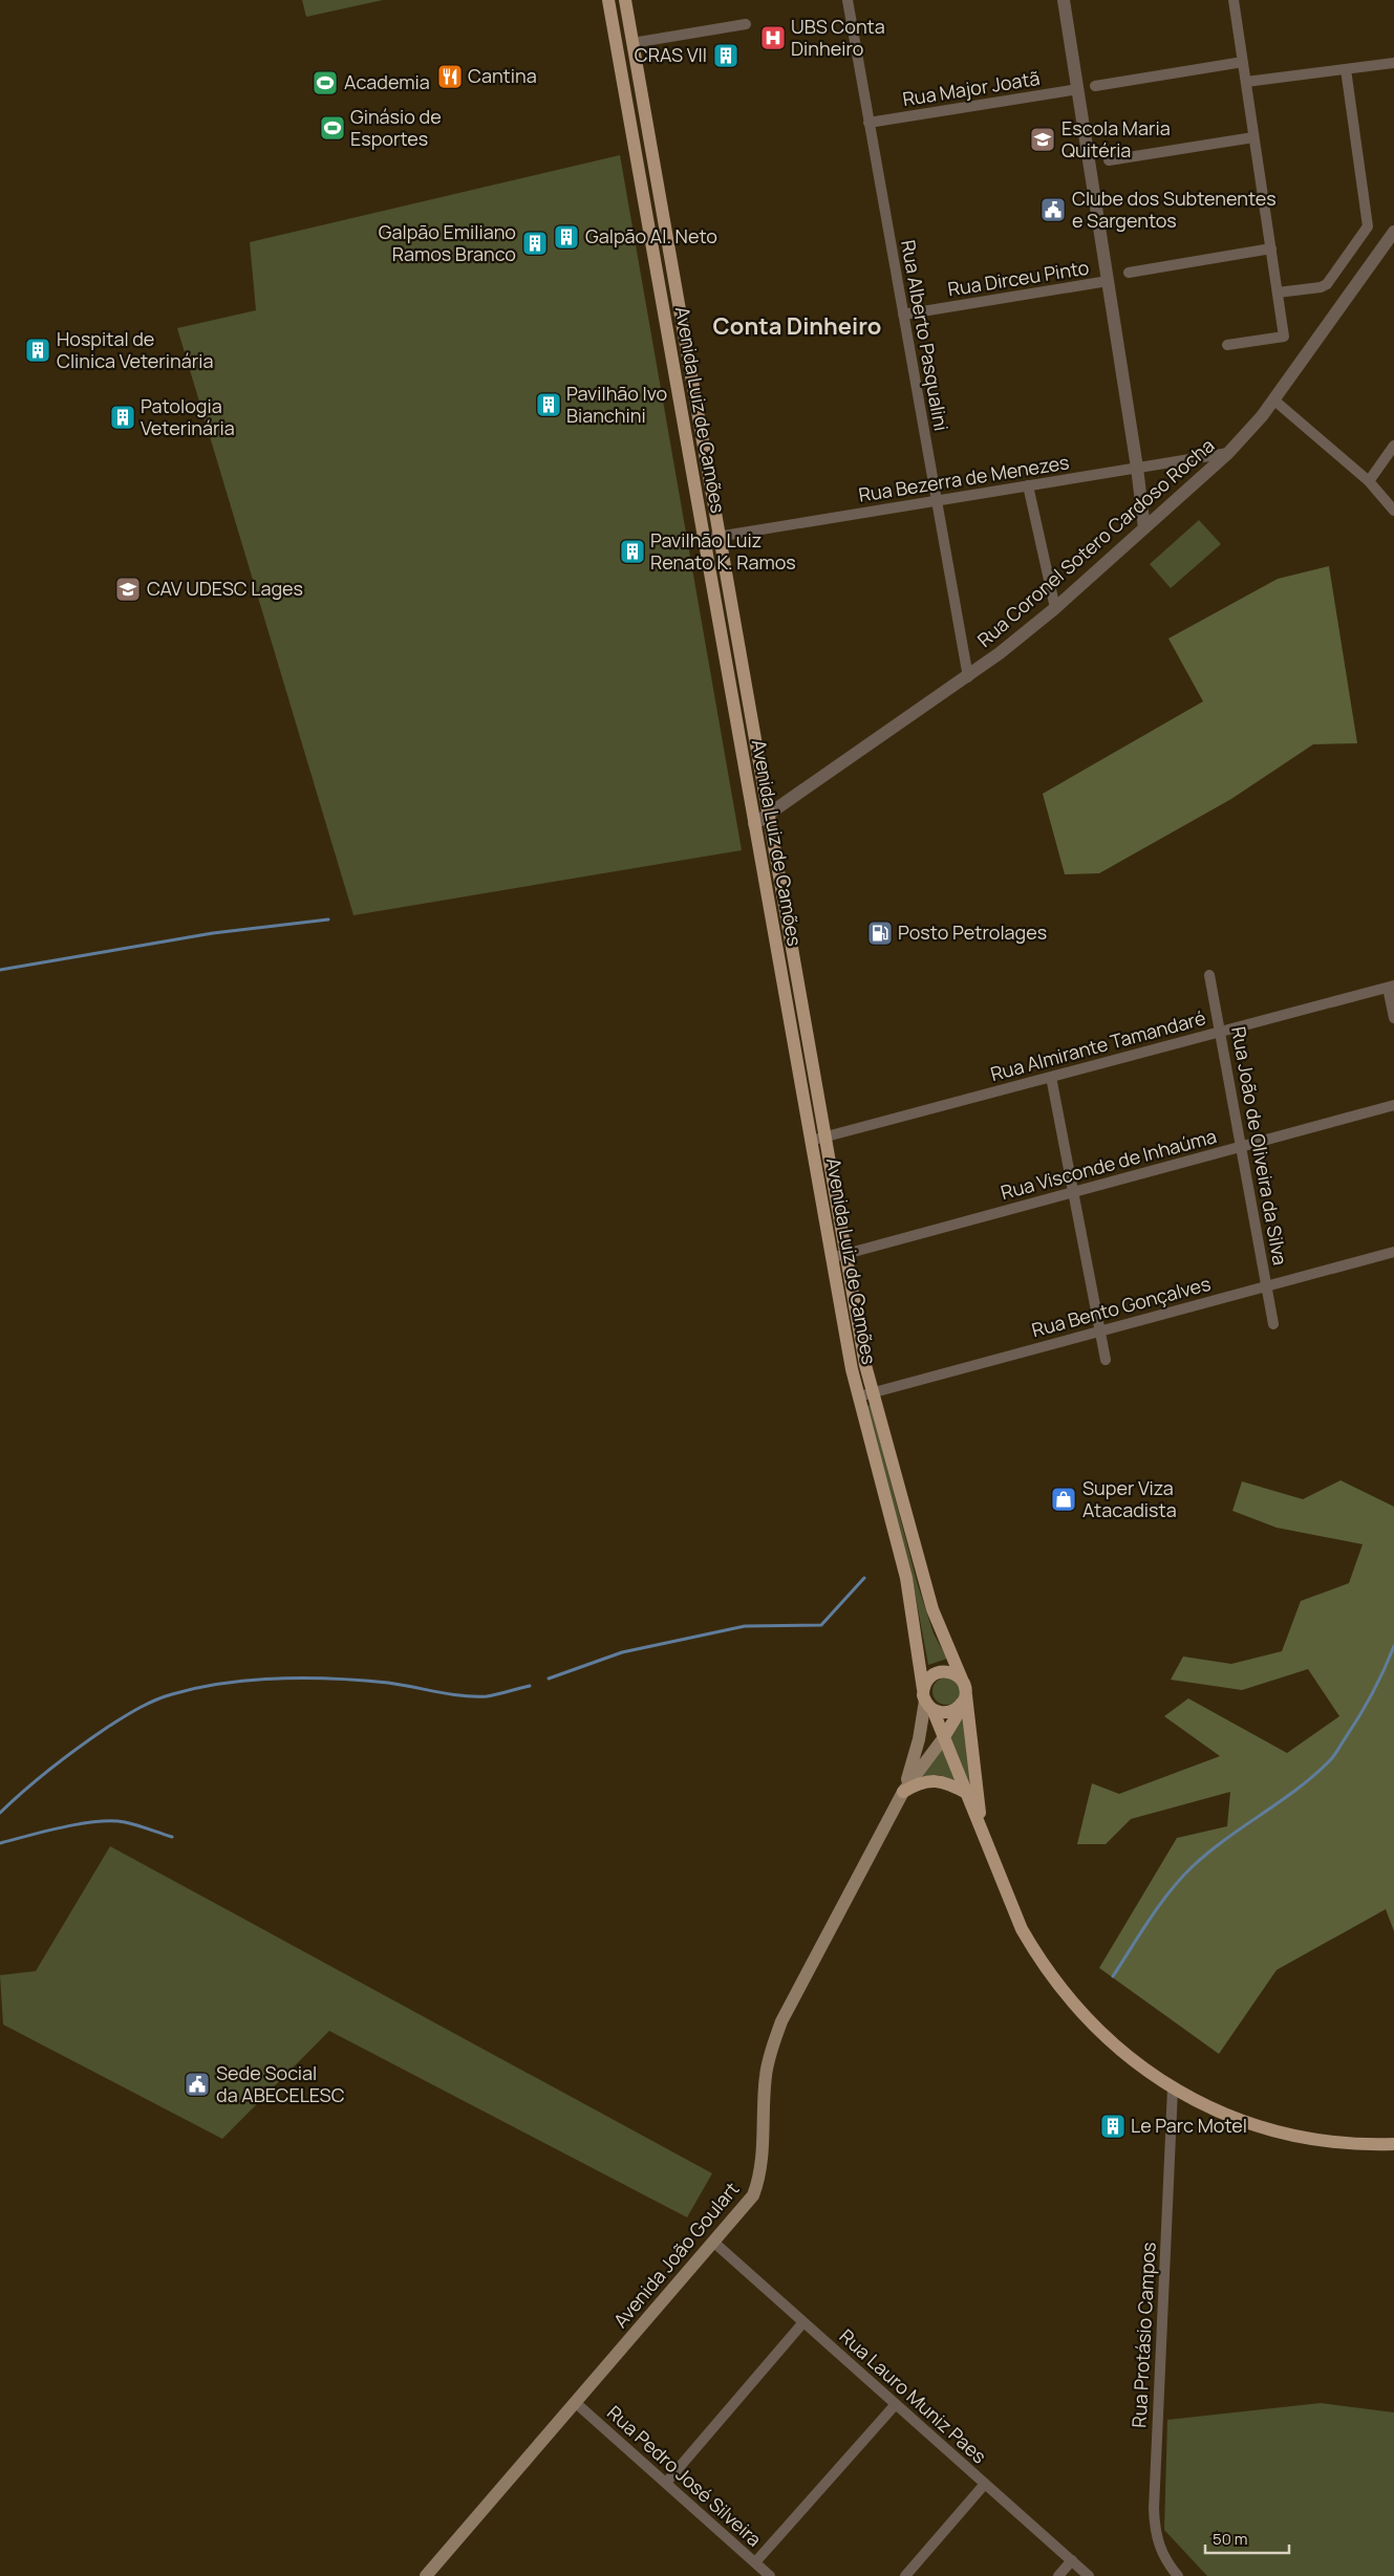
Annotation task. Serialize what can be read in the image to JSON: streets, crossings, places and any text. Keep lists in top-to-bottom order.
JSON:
{
  "streets": {
    "main road": ["Avenida Luiz de Camões", "Avenida João Goulart"],
    "street": [
      "Rua Major Joatã",
      "Rua Dirceu Pinto",
      "Rua Alberto Pasqualini",
      "Rua Bezerra de Menezes",
      "Rua Coronel Sotero Cardoso Rocha",
      "Rua Almirante Tamandaré",
      "Rua João de Oliveira da Silva",
      "Rua Visconde de Inhaúma",
      "Rua Bento Gonçalves",
      "Rua Protásio Campos",
      "Rua Lauro Muniz Paes",
      "Rua Pedro José Silveira"
    ]
  },
  "crossings": [
    ["Rua Major Joatã", "Rua Alberto Pasqualini"],
    ["Rua Dirceu Pinto", "Rua Alberto Pasqualini"],
    ["Rua Alberto Pasqualini", "Rua Bezerra de Menezes"],
    ["Rua Alberto Pasqualini", "Rua Coronel Sotero Cardoso Rocha"],
    ["Avenida Luiz de Camões", "Rua Bezerra de Menezes"],
    ["Avenida Luiz de Camões", "Rua Coronel Sotero Cardoso Rocha"],
    ["Avenida Luiz de Camões", "Rua Almirante Tamandaré"],
    ["Avenida Luiz de Camões", "Rua Visconde de Inhaúma"],
    ["Avenida Luiz de Camões", "Rua Bento Gonçalves"],
    ["Avenida Luiz de Camões", "Avenida João Goulart"],
    ["Rua Bezerra de Menezes", "Rua Coronel Sotero Cardoso Rocha"],
    ["Rua Almirante Tamandaré", "Rua João de Oliveira da Silva"],
    ["Rua João de Oliveira da Silva", "Rua Visconde de Inhaúma"],
    ["Rua João de Oliveira da Silva", "Rua Bento Gonçalves"],
    ["Avenida João Goulart", "Rua Lauro Muniz Paes"],
    ["Avenida João Goulart", "Rua Pedro José Silveira"]
  ],
  "districts": ["Conta Dinheiro"],
  "places": {
    "hospital": ["UBS Conta Dinheiro"],
    "building": [
      "CRAS VII",
      "Galpão Al. Neto",
      "Galpão Emiliano Ramos Branco",
      "Hospital de Clinica Veterinária",
      "Pavilhão Ivo Bianchini",
      "Patologia Veterinária",
      "Pavilhão Luiz Renato K. Ramos",
      "Le Parc Motel"
    ],
    "restaurant": ["Cantina"],
    "sports": ["Academia", "Ginásio de Esportes"],
    "school or university": ["Escola Maria Quitéria", "CAV UDESC Lages"],
    "public building": ["Clube dos Subtenentes e Sargentos", "Sede Social da ABECELESC"],
    "fuel station": ["Posto Petrolages"],
    "shop": ["Super Viza Atacadista"]
  },
  "scale_bar": "50 m"
}
